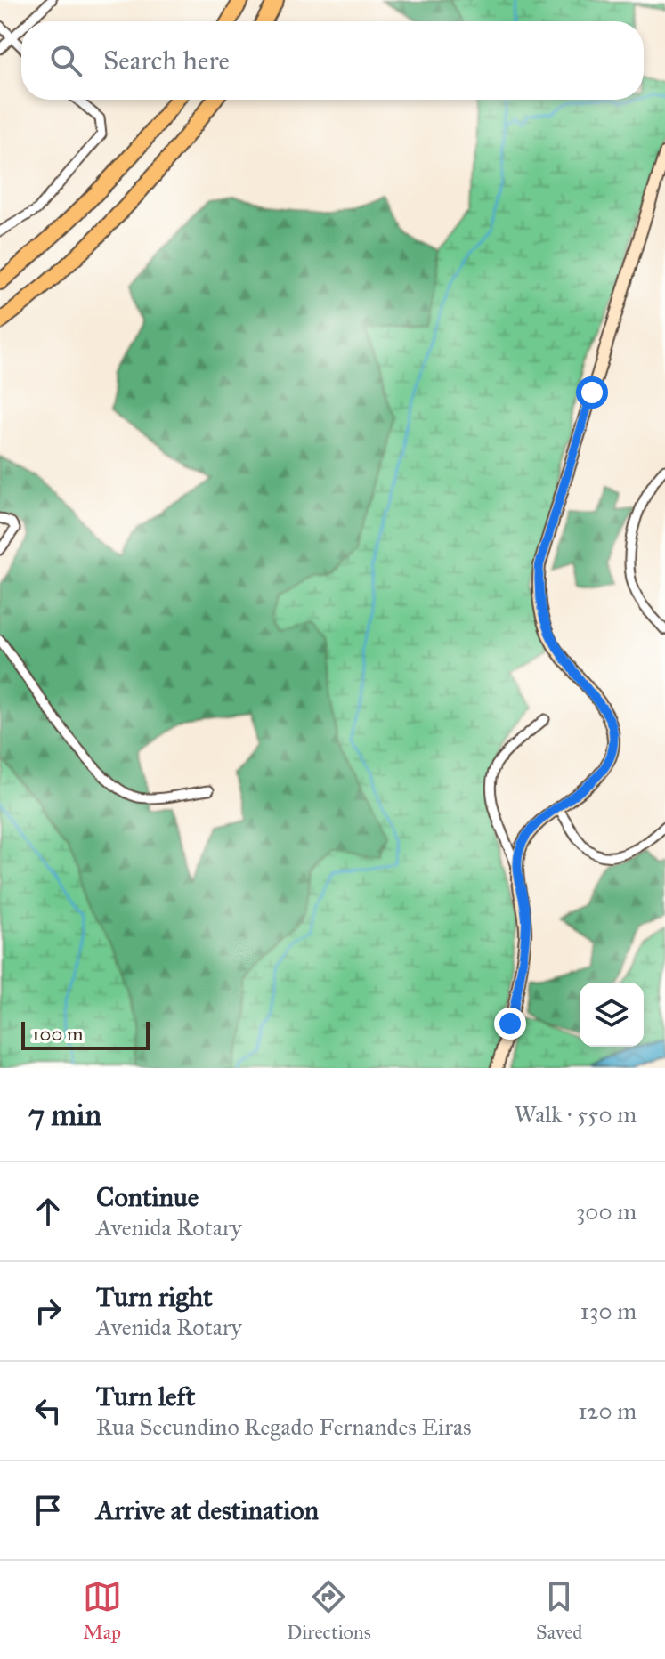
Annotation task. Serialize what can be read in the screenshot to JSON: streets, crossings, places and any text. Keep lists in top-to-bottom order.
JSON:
{
  "scale_bar": "100 m",
  "page": {
    "search": "Search here",
    "scale": "100 m",
    "heading": ["7 min", "Walk · 550 m"],
    "list": [
      ["Continue", "Avenida Rotary", "300 m"],
      ["Turn right", "Avenida Rotary", "130 m"],
      ["Turn left", "Rua Secundino Regado Fernandes Eiras", "120 m"],
      "Arrive at destination"
    ],
    "nav": ["Map", "Directions", "Saved"]
  }
}
